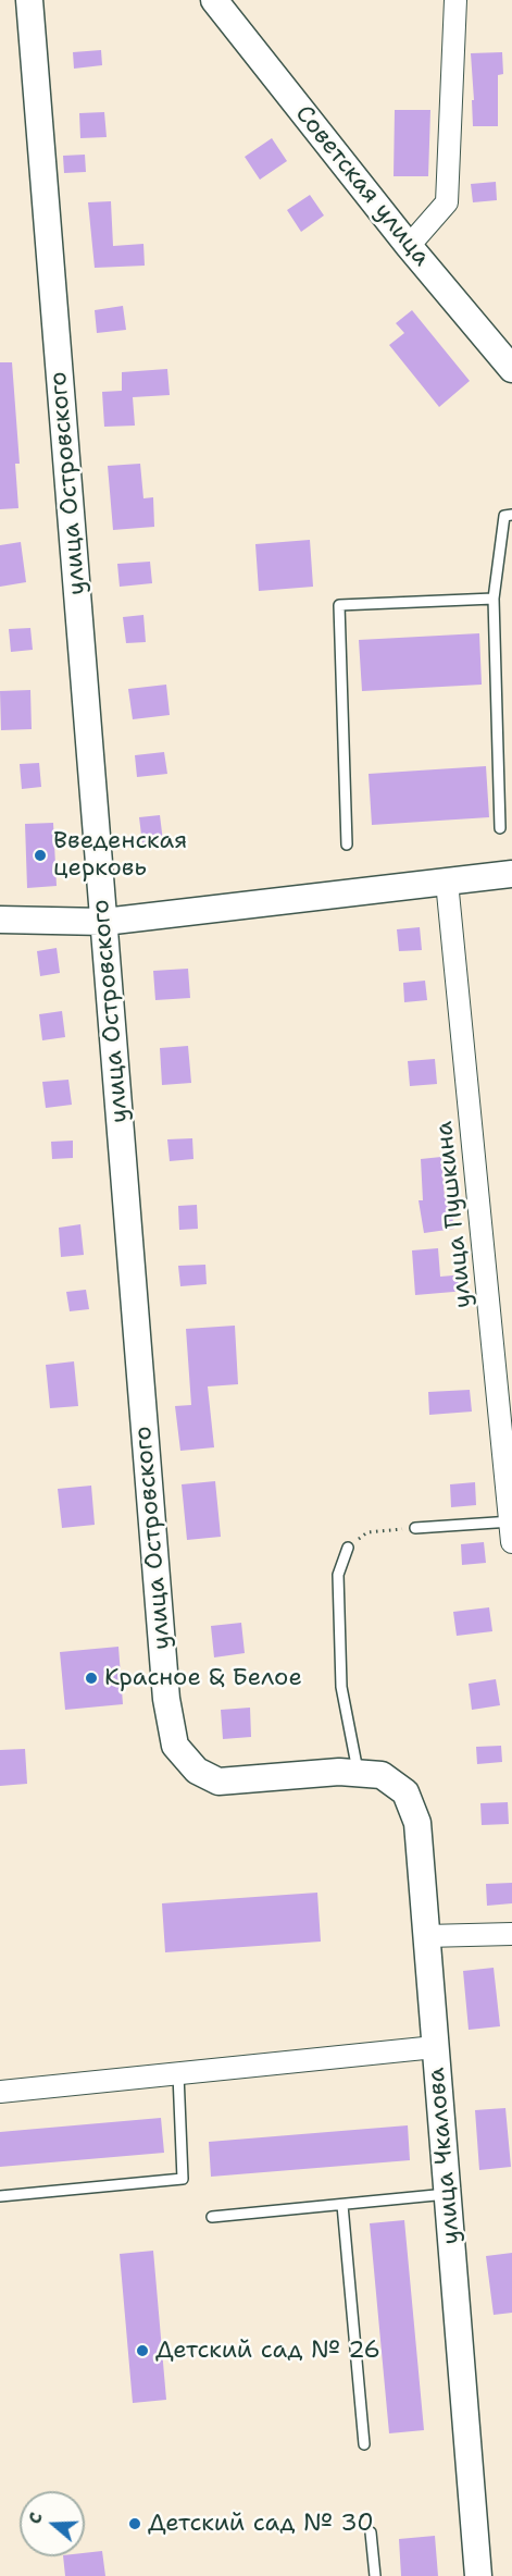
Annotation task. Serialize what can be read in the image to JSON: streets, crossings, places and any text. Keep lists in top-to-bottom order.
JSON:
{
  "streets": {
    "street": [
      "Советская улица",
      "улица Островского",
      "улица Пушкина",
      "улица Чкалова"
    ]
  },
  "crossings": [
    ["улица Островского", "улица Чкалова"]
  ],
  "places": [
    "Введенская церковь",
    "Красное & Белое",
    "Детский сад № 26",
    "Детский сад № 30"
  ],
  "north": "left"
}
